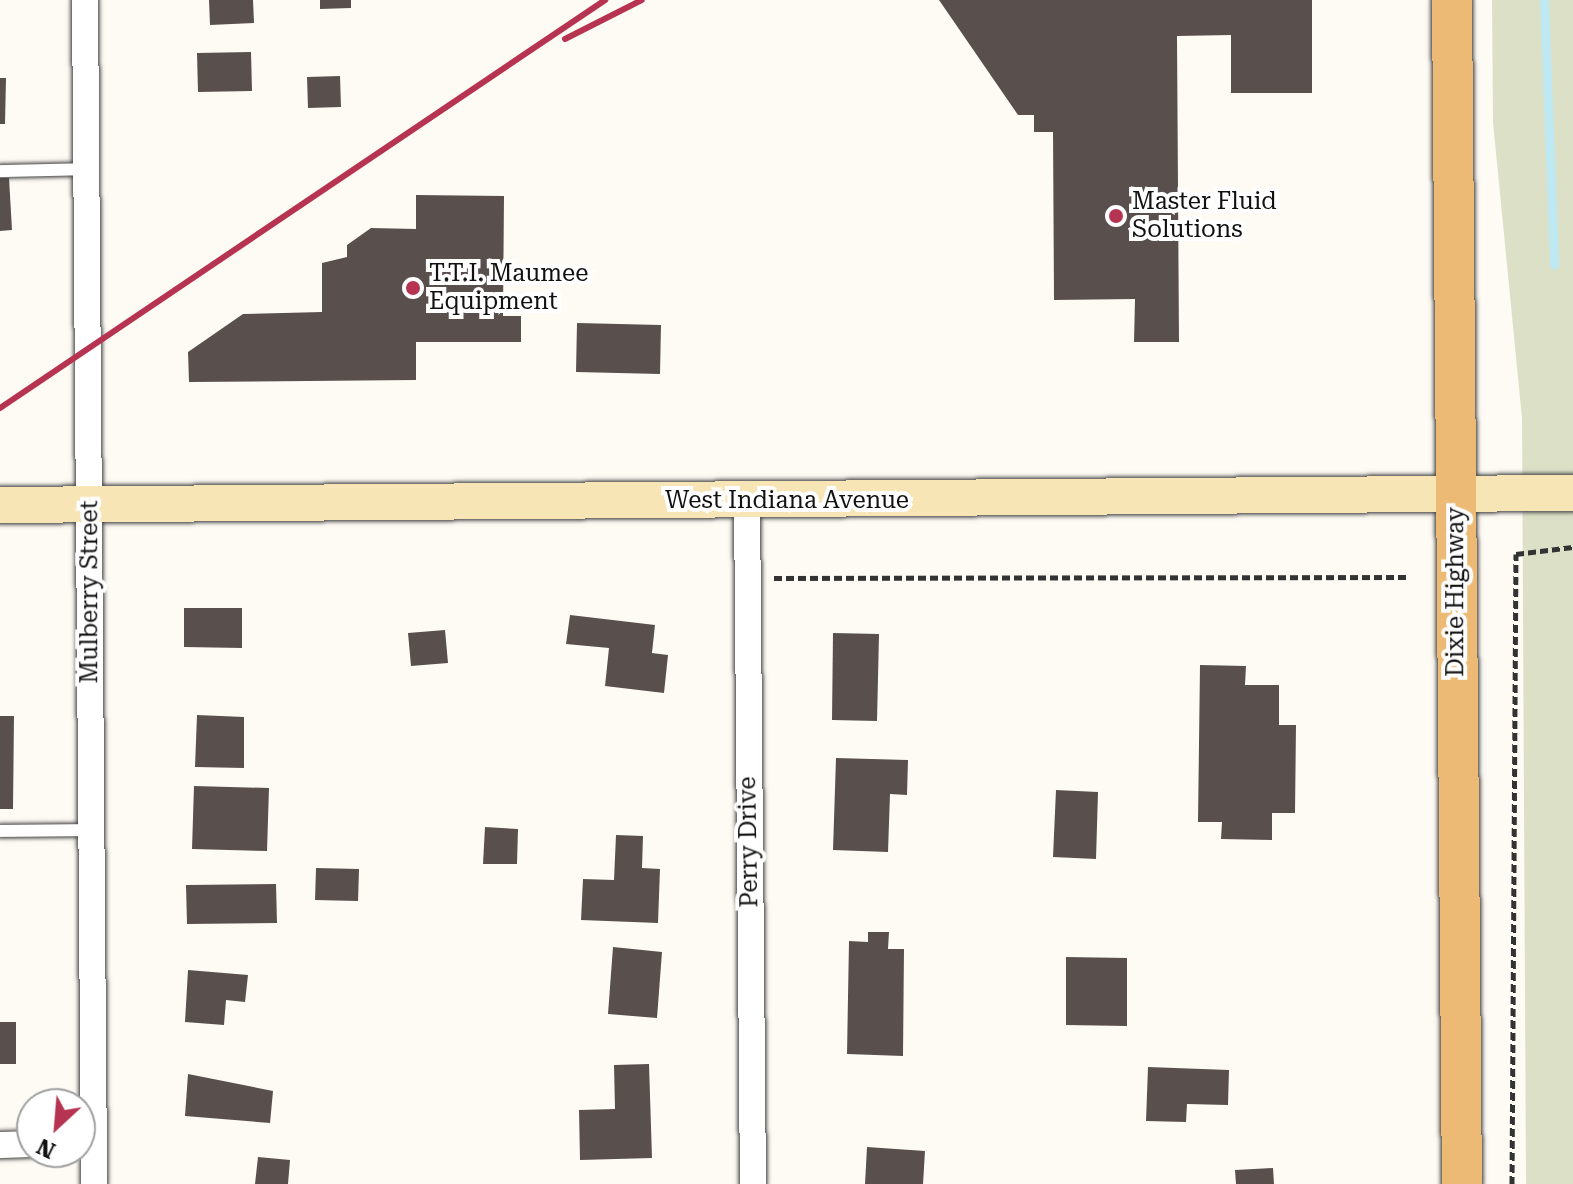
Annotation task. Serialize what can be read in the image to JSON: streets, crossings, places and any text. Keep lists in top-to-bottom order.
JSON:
{
  "streets": {
    "main road": ["West Indiana Avenue", "Dixie Highway"],
    "street": ["Mulberry Street", "Perry Drive"]
  },
  "crossings": [
    ["West Indiana Avenue", "Mulberry Street"],
    ["West Indiana Avenue", "Dixie Highway"],
    ["West Indiana Avenue", "Perry Drive"]
  ],
  "places": ["Master Fluid Solutions", "T.T.I. Maumee Equipment"],
  "north": "bottom left"
}
